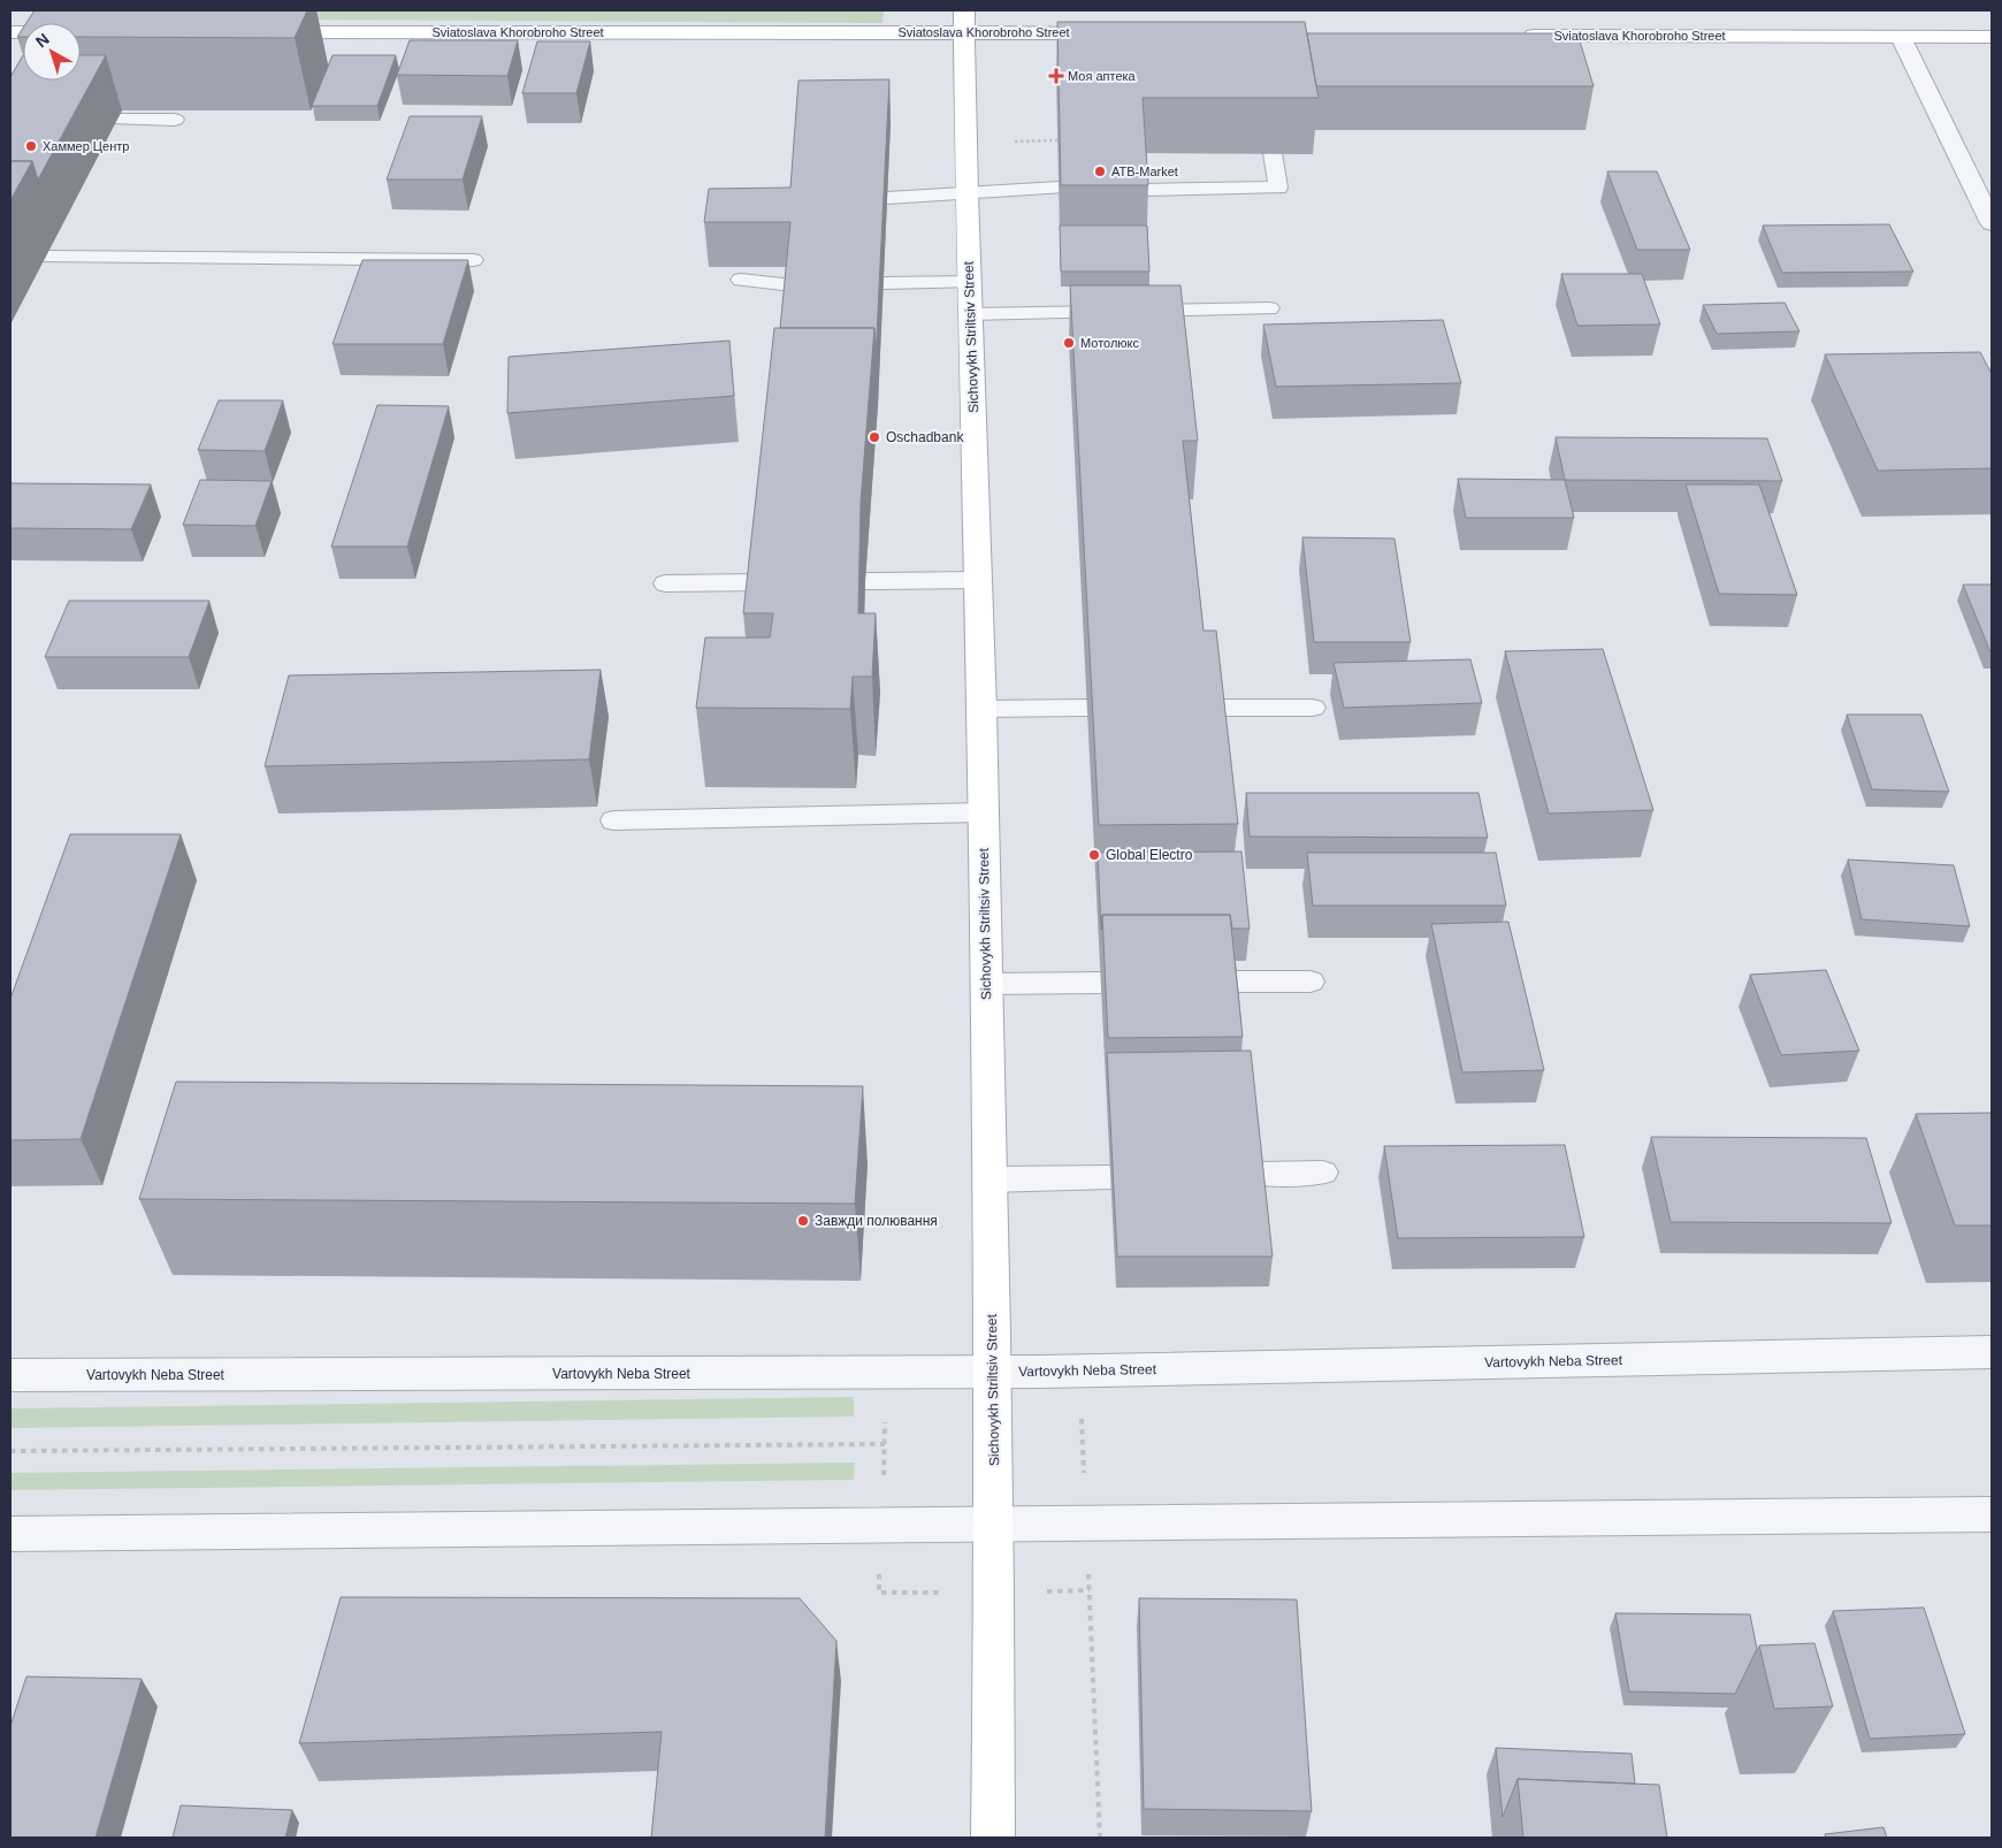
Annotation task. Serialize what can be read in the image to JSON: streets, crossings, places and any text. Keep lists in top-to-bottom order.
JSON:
{
  "streets": {
    "main road": ["Sviatoslava Khorobroho Street", "Sichovykh Striltsiv Street"],
    "street": ["Vartovykh Neba Street"]
  },
  "crossings": [
    ["Sviatoslava Khorobroho Street", "Sichovykh Striltsiv Street"],
    ["Sichovykh Striltsiv Street", "Vartovykh Neba Street"]
  ],
  "places": {
    "health": ["Моя аптека"],
    "other": [
      "Хаммер Центр",
      "ATB-Market",
      "Мотолюкс",
      "Oschadbank",
      "Global Electro",
      "Завжди полювання"
    ]
  },
  "north": "top left"
}
